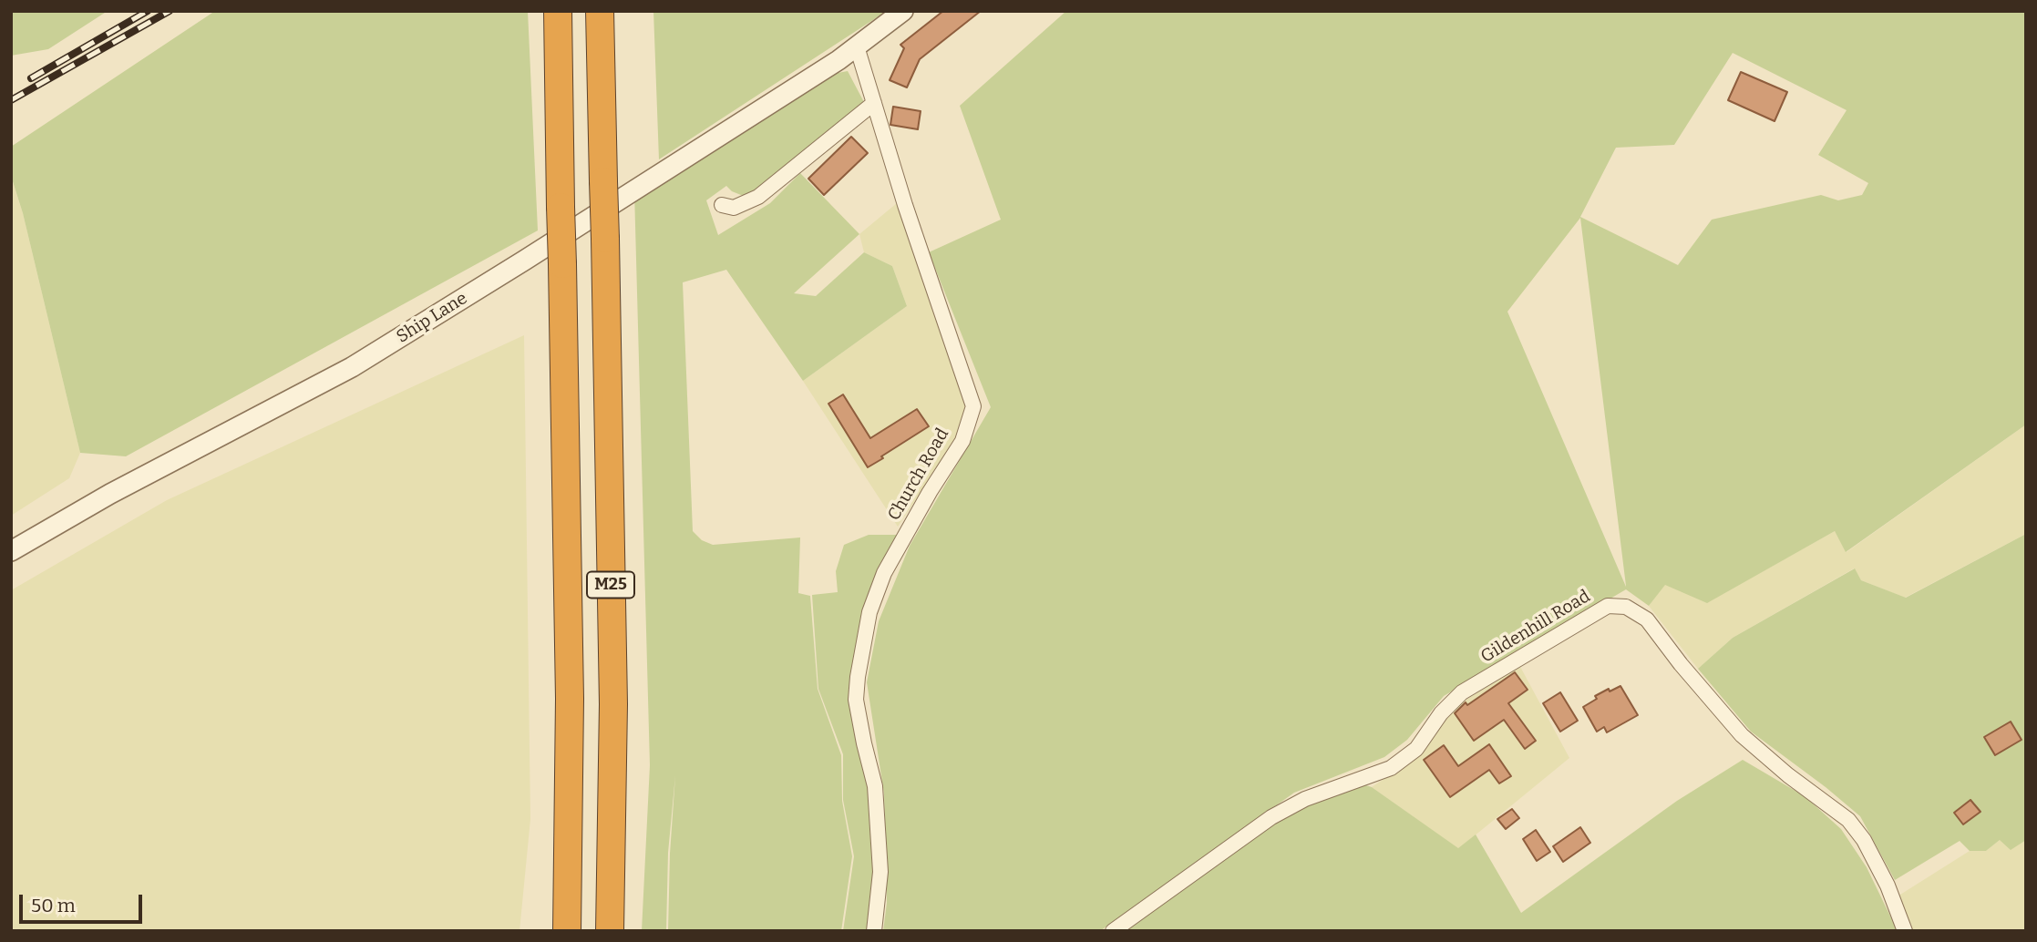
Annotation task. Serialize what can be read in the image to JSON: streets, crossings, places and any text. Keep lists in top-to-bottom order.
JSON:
{
  "streets": {
    "highway": ["M25"],
    "street": ["Ship Lane", "Church Road", "Gildenhill Road"]
  },
  "crossings": [
    ["Ship Lane", "Church Road"]
  ],
  "scale_bar": "50 m"
}
